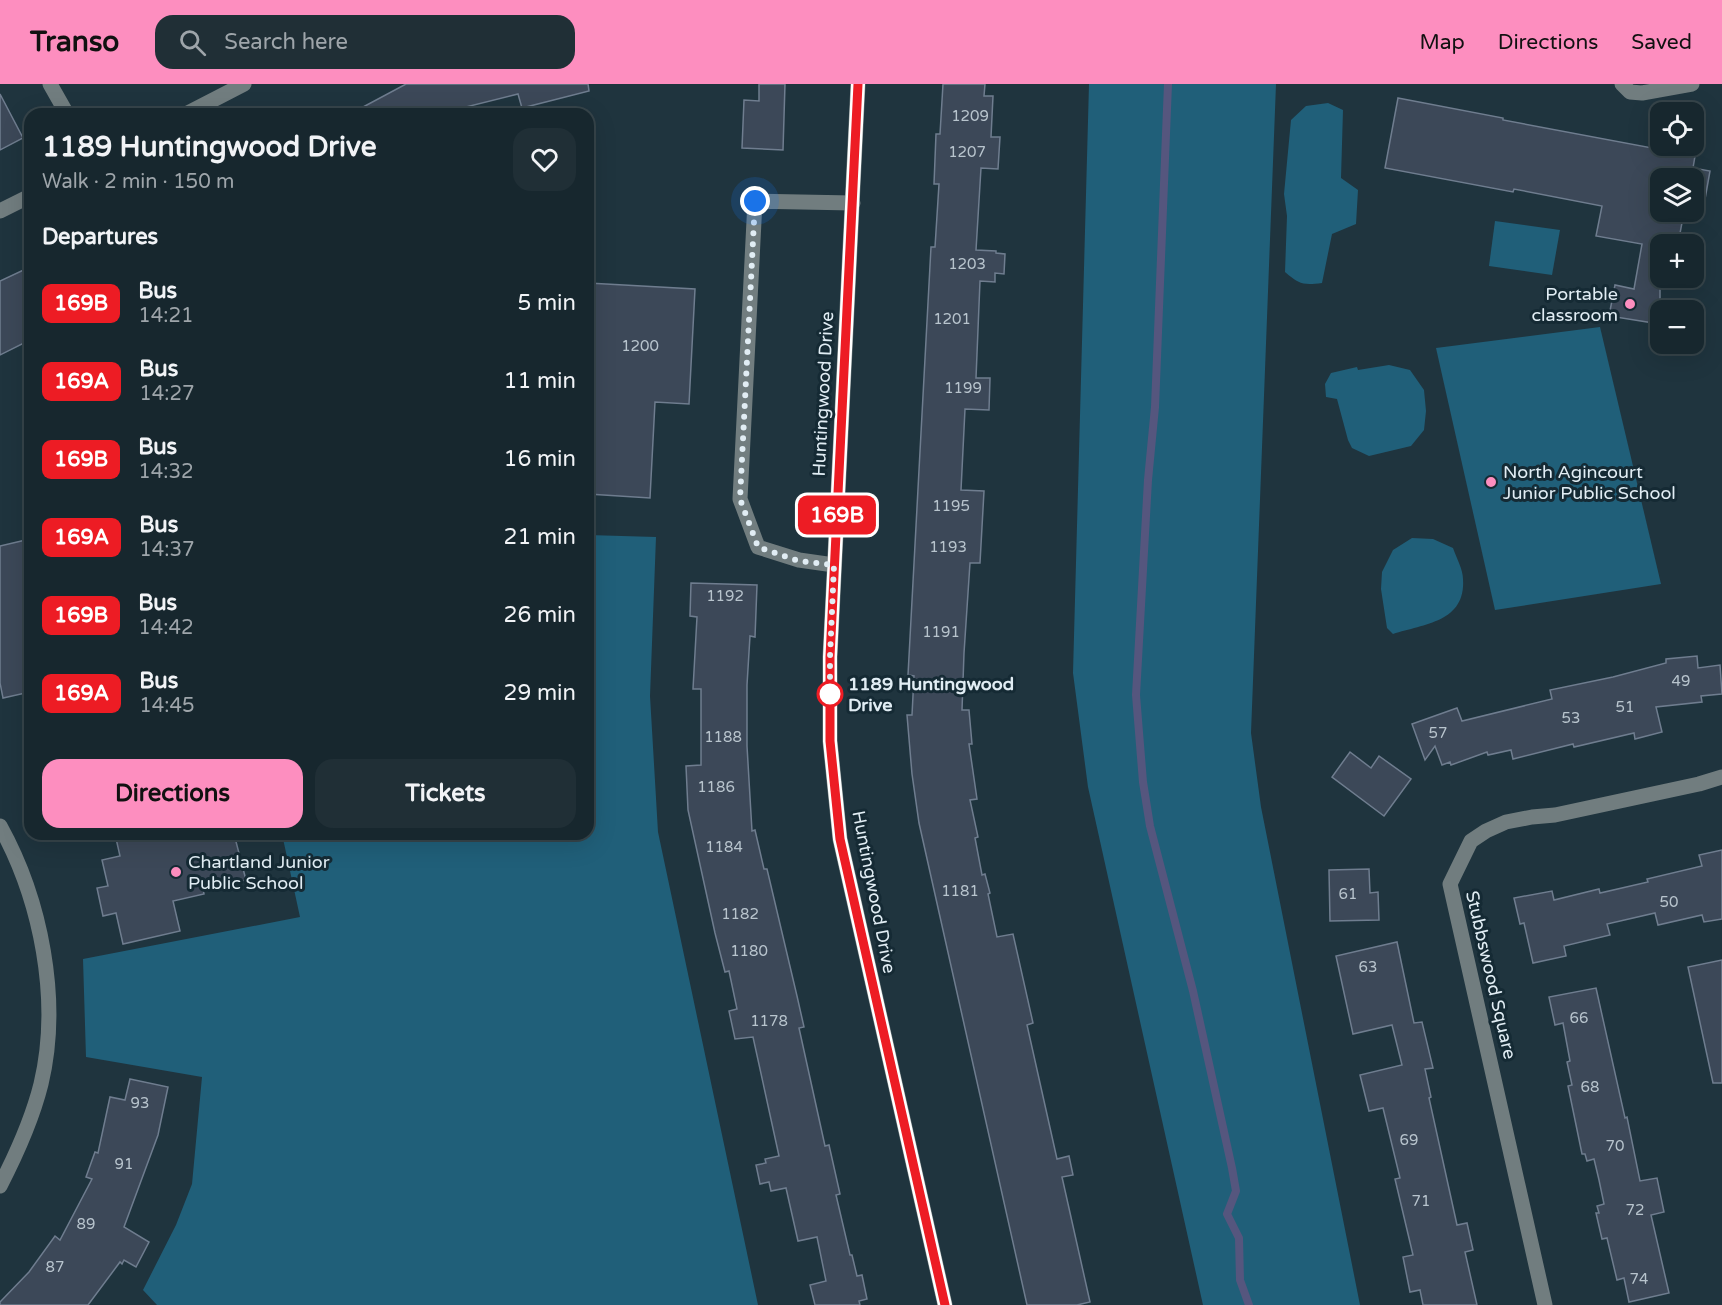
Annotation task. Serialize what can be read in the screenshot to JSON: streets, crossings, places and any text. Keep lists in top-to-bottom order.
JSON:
{
  "streets": {
    "street": ["Huntingwood Drive", "Stubbswood Square"]
  },
  "places": [
    "Portable classroom",
    "North Agincourt Junior Public School",
    "1189 Huntingwood Drive",
    "Chartland Junior Public School"
  ],
  "lines": ["bus line 169B"],
  "house_numbers": [
    "1209",
    "1207",
    "1203",
    "1201",
    "1200",
    "1199",
    "1195",
    "1193",
    "1192",
    "1191",
    "49",
    "51",
    "53",
    "57",
    "1188",
    "1186",
    "1184",
    "1181",
    "61",
    "50",
    "1182",
    "1180",
    "63",
    "66",
    "1178",
    "68",
    "93",
    "69",
    "70",
    "91",
    "71",
    "72",
    "89",
    "87",
    "74"
  ],
  "page": {
    "header": "Transo",
    "search": "Search here",
    "nav": ["Map", "Directions", "Saved"],
    "on_map": "169B",
    "map_buttons": ["+", "−"],
    "heading": [
      ["1189 Huntingwood Drive", "Walk · 2 min · 150 m"],
      "Departures"
    ],
    "list": [
      {
        "mark": "169B",
        "name": "Bus",
        "note": "14:21",
        "value": "5 min"
      },
      {
        "mark": "169A",
        "name": "Bus",
        "note": "14:27",
        "value": "11 min"
      },
      {
        "mark": "169B",
        "name": "Bus",
        "note": "14:32",
        "value": "16 min"
      },
      {
        "mark": "169A",
        "name": "Bus",
        "note": "14:37",
        "value": "21 min"
      },
      {
        "mark": "169B",
        "name": "Bus",
        "note": "14:42",
        "value": "26 min"
      },
      {
        "mark": "169A",
        "name": "Bus",
        "note": "14:45",
        "value": "29 min"
      }
    ],
    "buttons": ["Directions", "Tickets"]
  }
}
